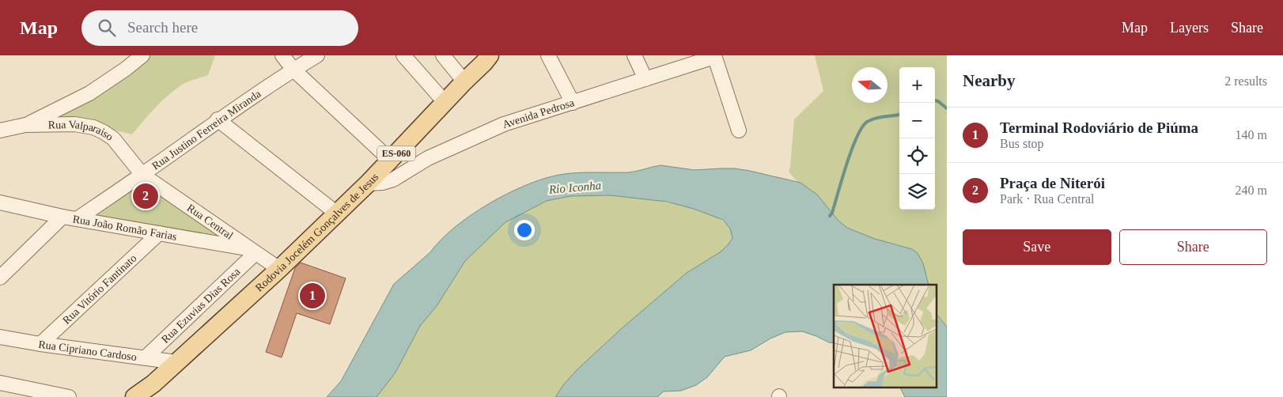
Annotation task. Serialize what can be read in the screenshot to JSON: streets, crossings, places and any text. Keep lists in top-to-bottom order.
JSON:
{
  "streets": {
    "main road": ["ES-060", "Rodovia Jocelém Gonçalves de Jesus"],
    "street": [
      "Avenida Pedrosa",
      "Rua Justino Ferreira Miranda",
      "Rua Valparaiso",
      "Rua Central",
      "Rua João Romão Farias",
      "Rua Vitório Fantinato",
      "Rua Ezuvias Dias Rosa",
      "Rua Cipriano Cardoso"
    ]
  },
  "crossings": [
    ["Avenida Pedrosa", "Rodovia Jocelém Gonçalves de Jesus"],
    ["Rua Justino Ferreira Miranda", "Rua Valparaiso"],
    ["Rua Justino Ferreira Miranda", "Rua Central"],
    ["Rua Justino Ferreira Miranda", "Rua João Romão Farias"],
    ["Rua Valparaiso", "Rua Central"],
    ["Rua Central", "Rua João Romão Farias"],
    ["Rua Central", "Rodovia Jocelém Gonçalves de Jesus"],
    ["Rua Central", "Rua Ezuvias Dias Rosa"],
    ["Rua João Romão Farias", "Rua Vitório Fantinato"],
    ["Rua João Romão Farias", "Rua Ezuvias Dias Rosa"],
    ["Rodovia Jocelém Gonçalves de Jesus", "Rua Cipriano Cardoso"],
    ["Rua Vitório Fantinato", "Rua Cipriano Cardoso"],
    ["Rua Ezuvias Dias Rosa", "Rua Cipriano Cardoso"]
  ],
  "water": ["Rio Iconha"],
  "north": "left",
  "page": {
    "header": "Map",
    "search": "Search here",
    "nav": ["Map", "Layers", "Share"],
    "heading": ["Nearby", "2 results"],
    "map_buttons": ["+", "−"],
    "list": [
      {
        "mark": "1",
        "name": "Terminal Rodoviário de Piúma",
        "note": "Bus stop",
        "value": "140 m"
      },
      {
        "mark": "2",
        "name": "Praça de Niterói",
        "note": "Park · Rua Central",
        "value": "240 m"
      }
    ],
    "pins": ["2", "1"],
    "buttons": ["Save", "Share"]
  }
}
